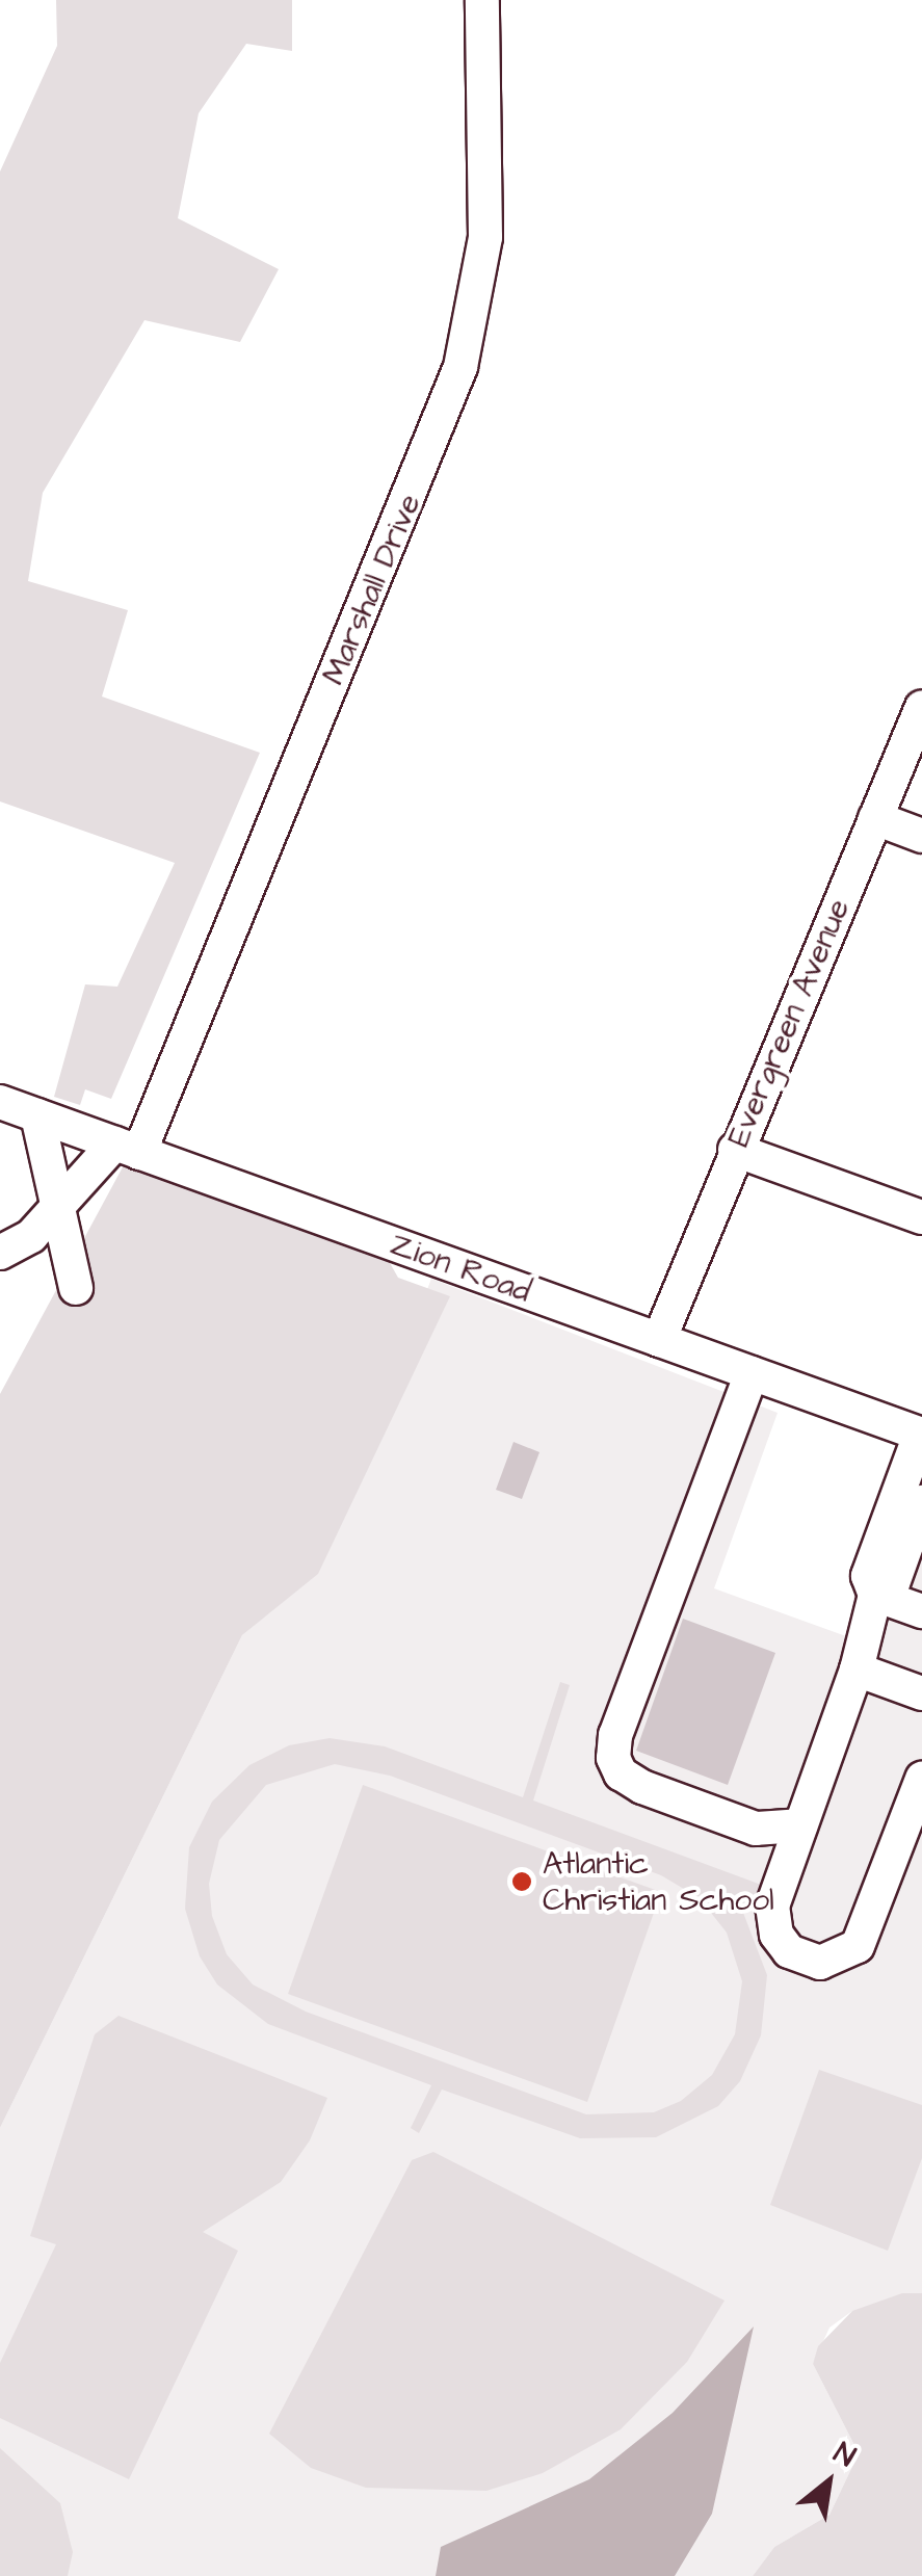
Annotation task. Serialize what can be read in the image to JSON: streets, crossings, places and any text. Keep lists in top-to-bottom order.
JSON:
{
  "streets": {
    "street": ["Marshall Drive", "Evergreen Avenue", "Zion Road"]
  },
  "crossings": [
    ["Marshall Drive", "Zion Road"],
    ["Evergreen Avenue", "Zion Road"]
  ],
  "places": ["Atlantic Christian School"],
  "north": "top right"
}
